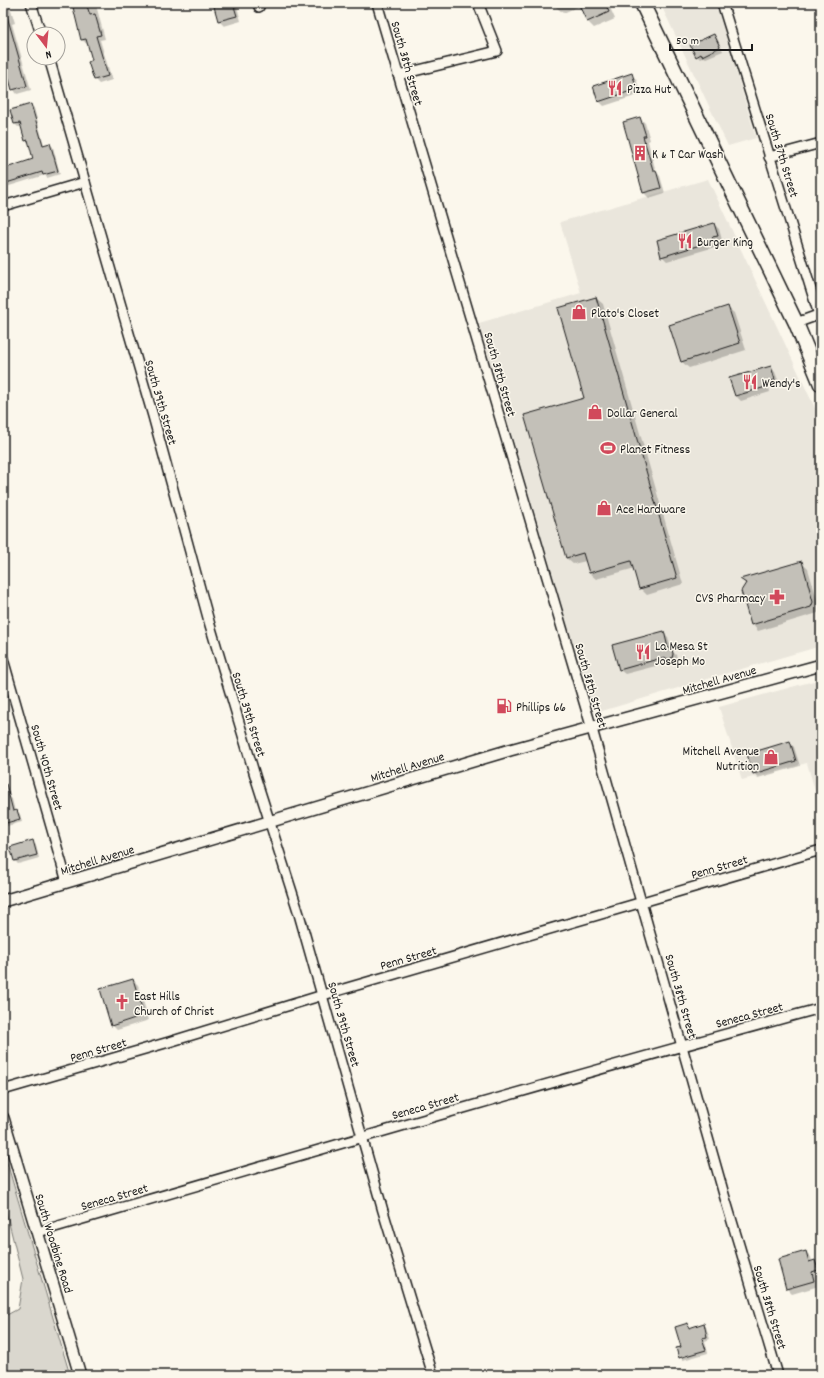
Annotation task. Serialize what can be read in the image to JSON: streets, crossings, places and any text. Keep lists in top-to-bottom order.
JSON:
{
  "streets": {
    "street": [
      "South 38th Street",
      "South 37th Street",
      "South 39th Street",
      "Mitchell Avenue",
      "South 40th Street",
      "Penn Street",
      "Seneca Street",
      "South Woodbine Road"
    ]
  },
  "crossings": [
    ["South 38th Street", "Mitchell Avenue"],
    ["South 38th Street", "Penn Street"],
    ["South 38th Street", "Seneca Street"],
    ["South 39th Street", "Mitchell Avenue"],
    ["South 39th Street", "Penn Street"],
    ["South 39th Street", "Seneca Street"],
    ["Mitchell Avenue", "South 40th Street"],
    ["Seneca Street", "South Woodbine Road"]
  ],
  "places": {
    "restaurant": [
      "Pizza Hut",
      "Burger King",
      "Wendy's",
      "La Mesa St Joseph Mo"
    ],
    "building": ["K & T Car Wash"],
    "shop": [
      "Plato's Closet",
      "Dollar General",
      "Ace Hardware",
      "Mitchell Avenue Nutrition"
    ],
    "sports": ["Planet Fitness"],
    "pharmacy": ["CVS Pharmacy"],
    "fuel station": ["Phillips 66"],
    "church": ["East Hills Church of Christ"]
  },
  "scale_bar": "50 m",
  "north": "bottom"
}
